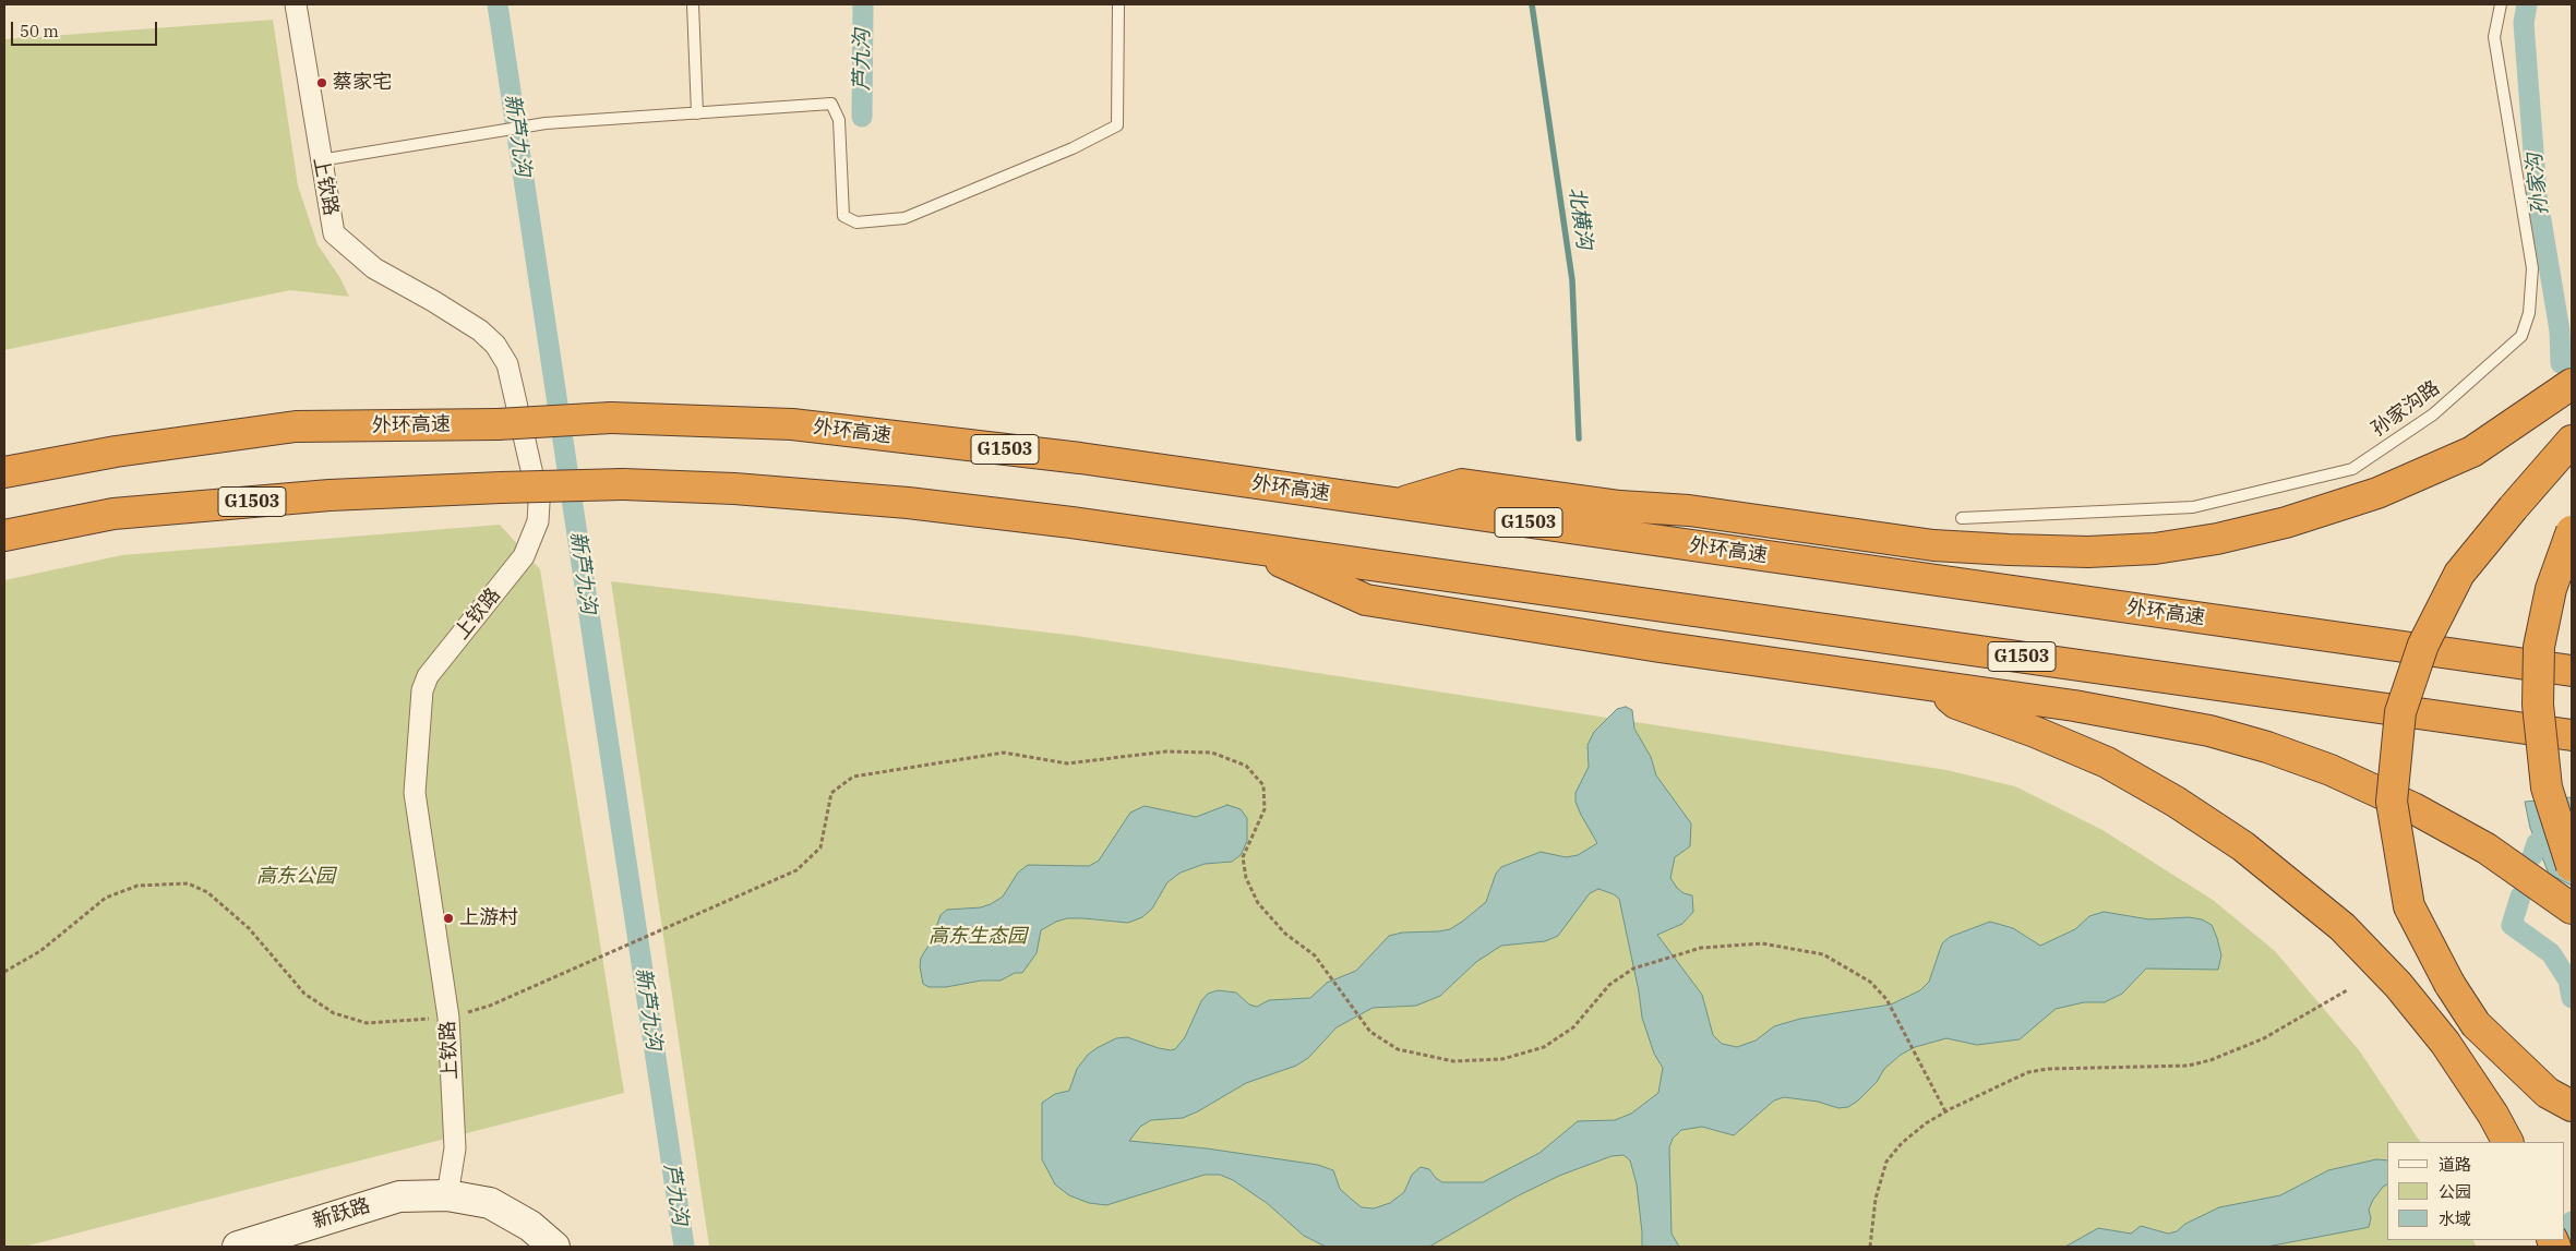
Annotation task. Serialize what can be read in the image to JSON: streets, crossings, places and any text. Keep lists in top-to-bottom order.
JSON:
{
  "streets": {
    "highway": ["外环高速", "G1503"],
    "street": ["上钦路", "新跃路"],
    "lane": ["孙家沟路"]
  },
  "crossings": [
    ["上钦路", "新跃路"]
  ],
  "water": [
    "芦九沟",
    "新芦九沟",
    "孙家沟",
    "北横沟"
  ],
  "parks": ["高东公园", "高东生态园"],
  "places": ["蔡家宅", "上游村"],
  "legend": ["道路", "公园", "水域"],
  "scale_bar": "50 m"
}
